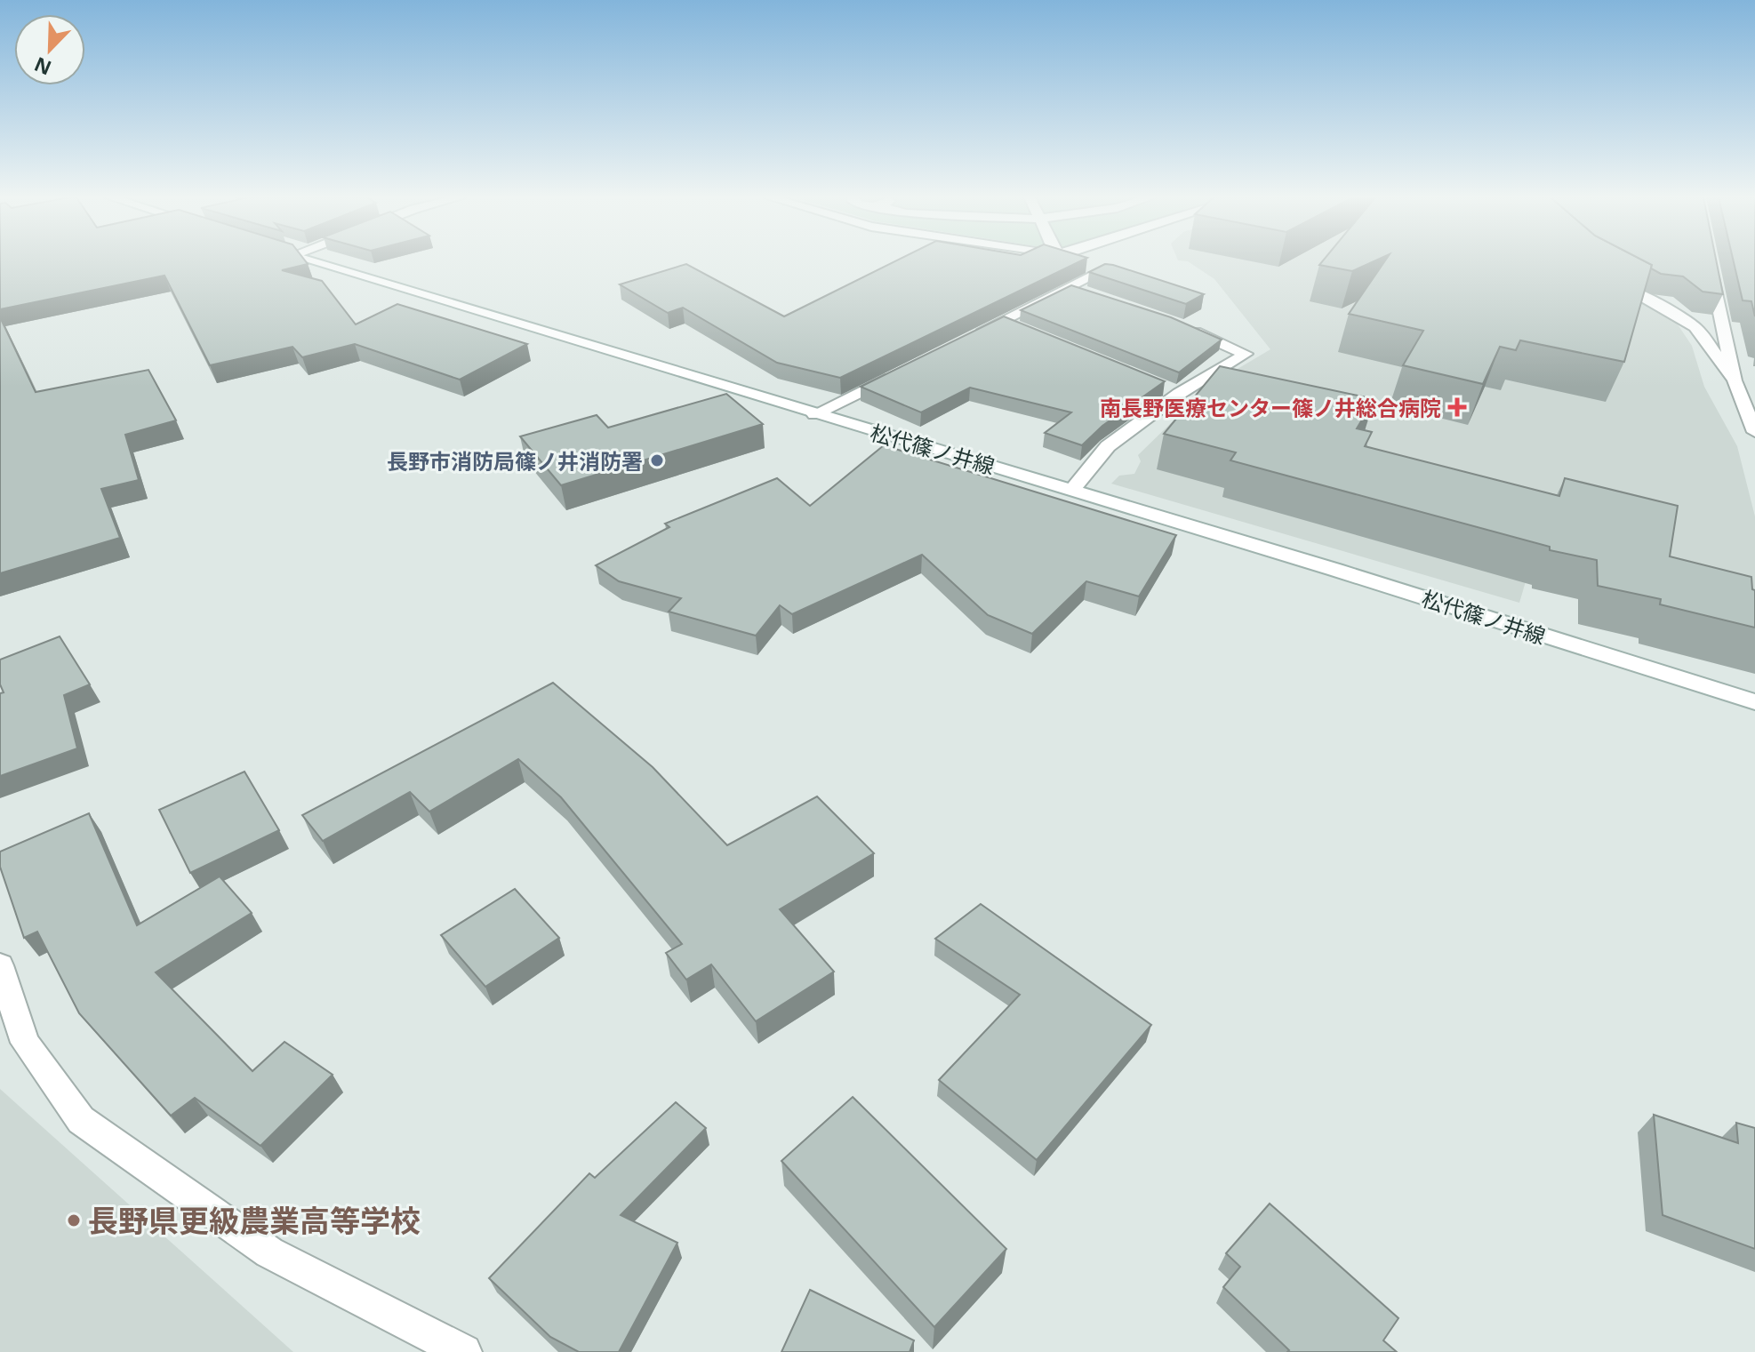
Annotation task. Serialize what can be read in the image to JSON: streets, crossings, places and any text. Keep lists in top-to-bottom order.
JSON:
{
  "streets": {
    "street": ["松代篠ノ井線"]
  },
  "places": {
    "health": ["南長野医療センター篠ノ井総合病院"],
    "other": ["長野市消防局篠ノ井消防署", "長野県更級農業高等学校"]
  },
  "north": "bottom left"
}
